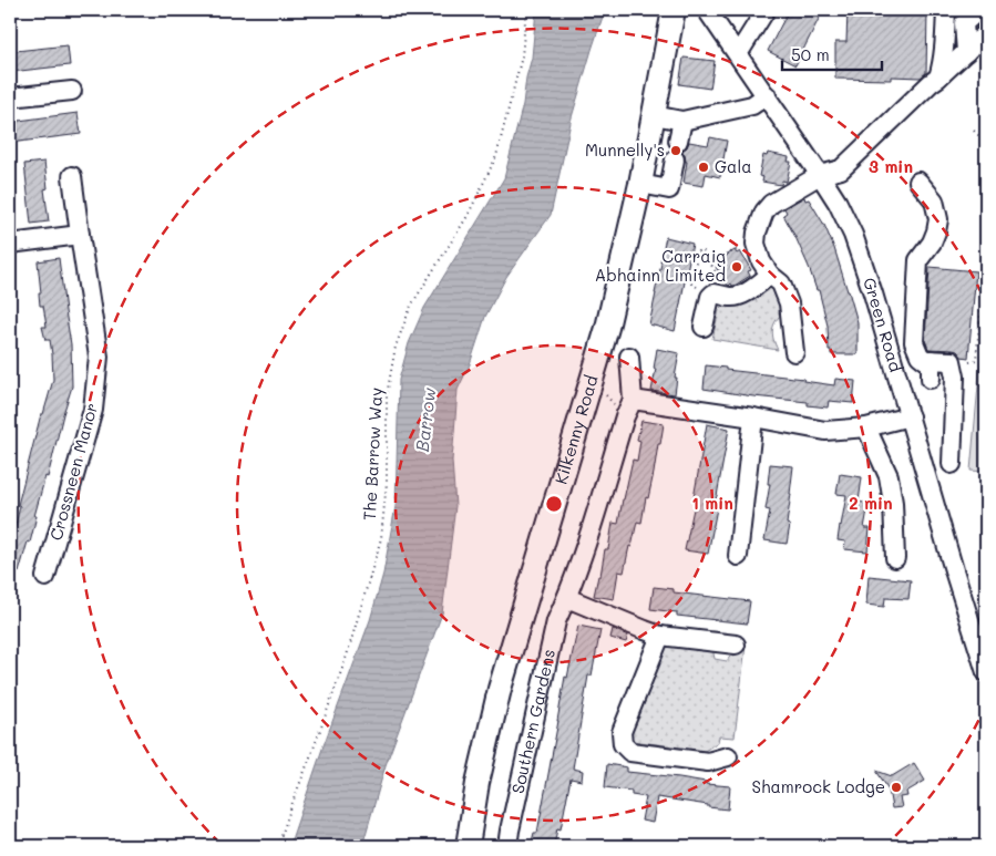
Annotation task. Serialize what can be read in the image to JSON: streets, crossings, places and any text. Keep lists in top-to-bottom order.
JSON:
{
  "streets": {
    "main road": ["Kilkenny Road"],
    "street": ["Green Road", "Crossneen Manor", "Southern Gardens"],
    "path": ["The Barrow Way"]
  },
  "water": ["Barrow"],
  "places": [
    "Munnelly's",
    "Gala",
    "Carraig Abhainn Limited",
    "Shamrock Lodge"
  ],
  "scale_bar": "50 m",
  "rings": ["3 min", "1 min", "2 min"]
}
